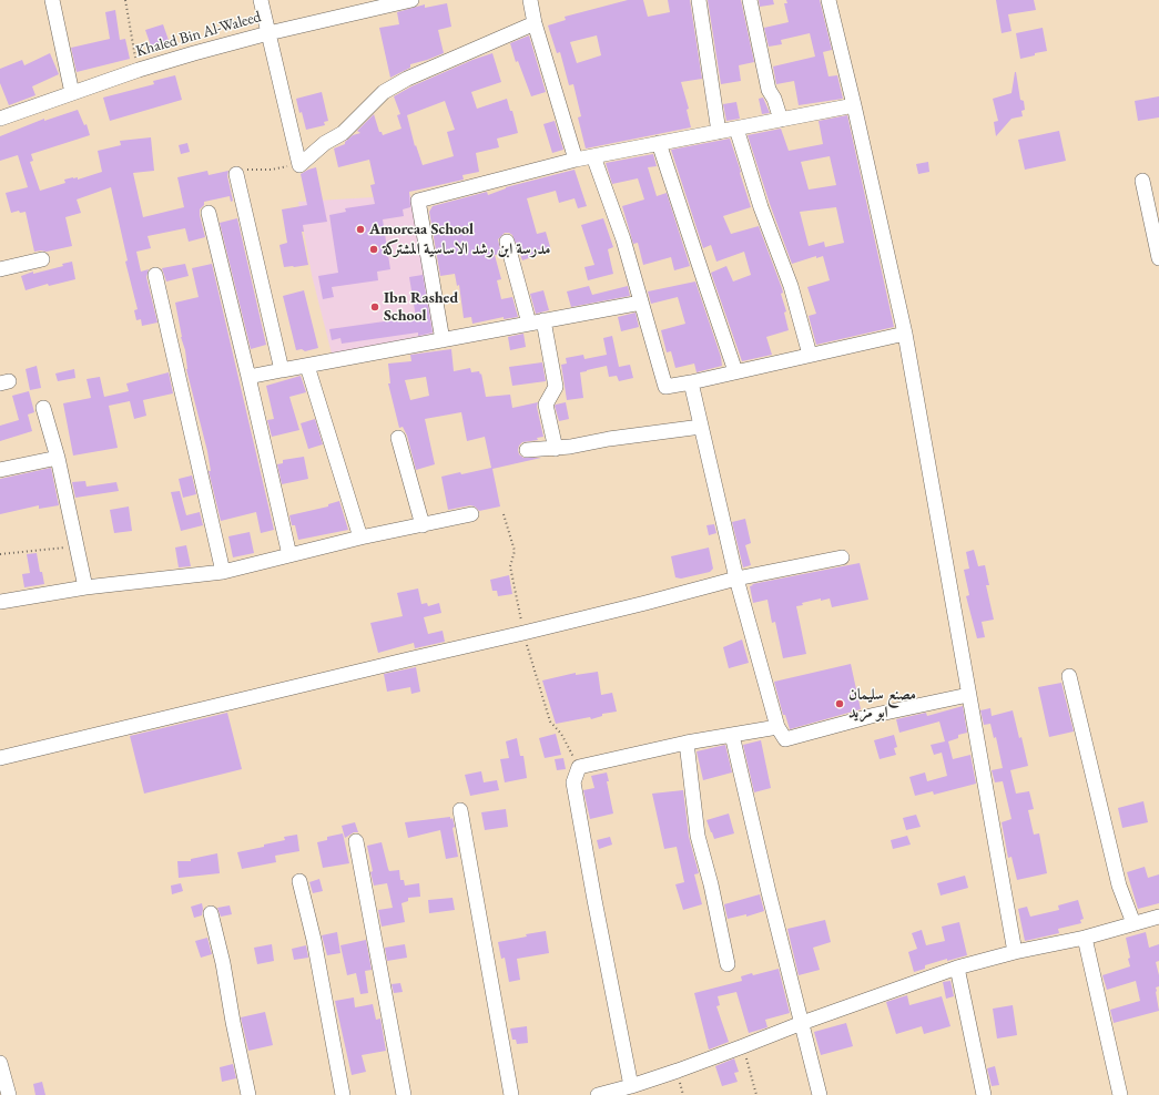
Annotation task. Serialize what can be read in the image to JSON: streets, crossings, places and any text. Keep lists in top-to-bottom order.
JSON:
{
  "streets": {
    "street": ["Khaled Bin Al-Waleed"]
  },
  "places": [
    "Amoreaa School",
    "مدرسة ابن رشد الاساسية المشتركة",
    "Ibn Rashed School",
    "مصنع سليمان ابو مزيد"
  ]
}
